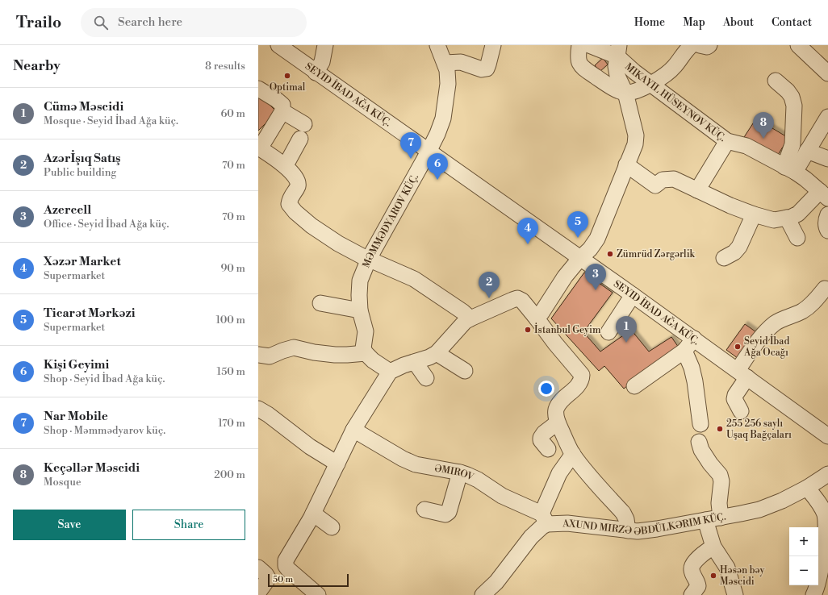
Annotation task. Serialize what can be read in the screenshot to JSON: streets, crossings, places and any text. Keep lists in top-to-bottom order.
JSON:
{
  "streets": {
    "street": [
      "SEYID İBAD AĞA KÜÇ.",
      "MƏMMƏDYAROV KÜÇ.",
      "ƏMIROV",
      "AXUND MIRZƏ ƏBDÜLKƏRIM KÜÇ."
    ]
  },
  "crossings": [
    ["SEYID İBAD AĞA KÜÇ.", "MƏMMƏDYAROV KÜÇ."],
    ["ƏMIROV", "AXUND MIRZƏ ƏBDÜLKƏRIM KÜÇ."]
  ],
  "places": [
    "Optimal",
    "Zümrüd Zərgərlik",
    "İstanbul Geyim",
    "Seyid İbad Ağa Ocağı",
    "255 256 saylı Uşaq Bağçaları",
    "Həsən bəy Məscidi"
  ],
  "scale_bar": "50 m",
  "page": {
    "header": "Trailo",
    "search": "Search here",
    "nav": [
      "Home",
      "Map",
      "About",
      "Contact"
    ],
    "heading": ["Nearby", "8 results"],
    "list": [
      {
        "mark": "1",
        "name": "Cümə Məscidi",
        "note": "Mosque · Seyid İbad Ağa küç.",
        "value": "60 m"
      },
      {
        "mark": "2",
        "name": "Azərİşıq Satış",
        "note": "Public building",
        "value": "70 m"
      },
      {
        "mark": "3",
        "name": "Azercell",
        "note": "Office · Seyid İbad Ağa küç.",
        "value": "70 m"
      },
      {
        "mark": "4",
        "name": "Xəzər Market",
        "note": "Supermarket",
        "value": "90 m"
      },
      {
        "mark": "5",
        "name": "Ticarət Mərkəzi",
        "note": "Supermarket",
        "value": "100 m"
      },
      {
        "mark": "6",
        "name": "Kişi Geyimi",
        "note": "Shop · Seyid İbad Ağa küç.",
        "value": "150 m"
      },
      {
        "mark": "7",
        "name": "Nar Mobile",
        "note": "Shop · Məmmədyarov küç.",
        "value": "170 m"
      },
      {
        "mark": "8",
        "name": "Keçəllər Məscidi",
        "note": "Mosque",
        "value": "200 m"
      }
    ],
    "pins": [
      "8",
      "7",
      "6",
      "5",
      "4",
      "3",
      "2",
      "1"
    ],
    "buttons": ["Save", "Share"],
    "map_buttons": ["+", "−"],
    "scale": "50 m"
  }
}
